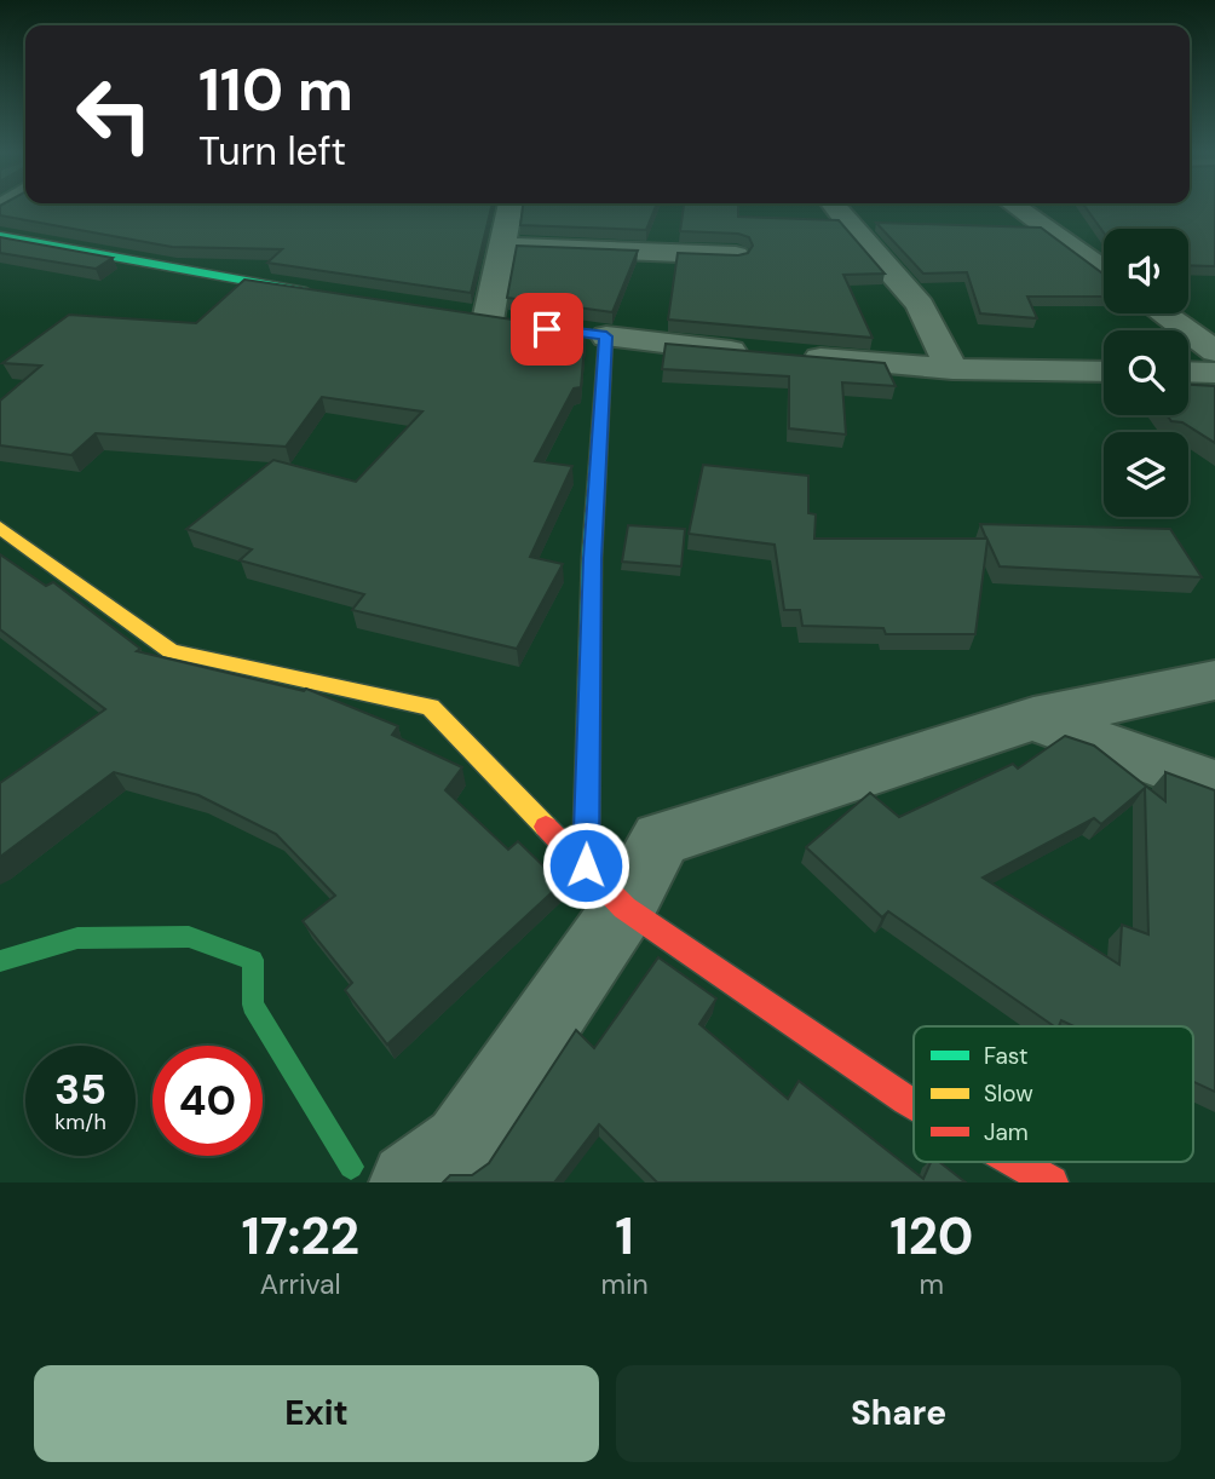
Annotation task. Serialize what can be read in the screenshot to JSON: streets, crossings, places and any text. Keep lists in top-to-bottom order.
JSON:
{
  "legend": ["Fast", "Slow", "Jam"],
  "page": {
    "turn": ["110 m", "Turn left"],
    "speed": "35 km/h",
    "limit": "40",
    "eta": [
      "17:22",
      "Arrival",
      "1",
      "min",
      "120",
      "m"
    ],
    "buttons": ["Exit", "Share"]
  }
}
